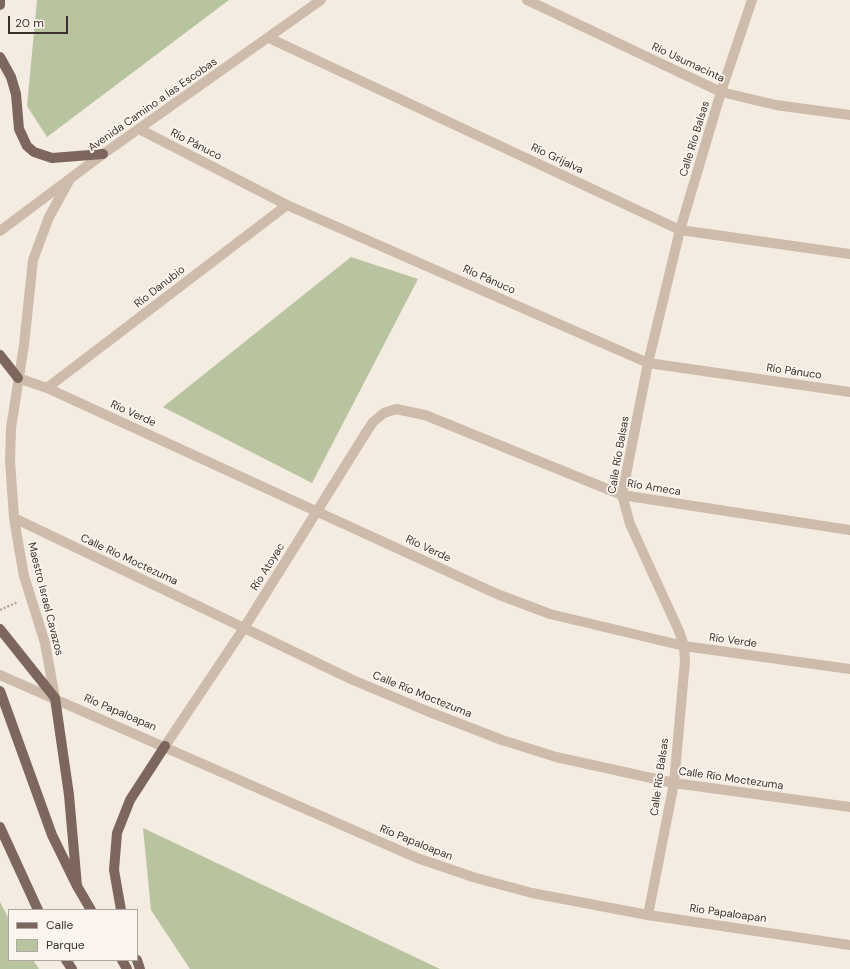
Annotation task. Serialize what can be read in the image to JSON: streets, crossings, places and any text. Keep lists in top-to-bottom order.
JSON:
{
  "streets": {
    "street": [
      "Río Usumacinta",
      "Avenida Camino a las Escobas",
      "Calle Río Balsas",
      "Río Pánuco",
      "Río Grijalva",
      "Río Danubio",
      "Río Verde",
      "Río Ameca",
      "Calle Río Moctezuma",
      "Río Atoyac",
      "Maestro Israel Cavazos",
      "Río Papaloapan"
    ]
  },
  "crossings": [
    ["Río Usumacinta", "Calle Río Balsas"],
    ["Avenida Camino a las Escobas", "Río Pánuco"],
    ["Avenida Camino a las Escobas", "Río Grijalva"],
    ["Avenida Camino a las Escobas", "Maestro Israel Cavazos"],
    ["Calle Río Balsas", "Río Pánuco"],
    ["Calle Río Balsas", "Río Grijalva"],
    ["Calle Río Balsas", "Río Verde"],
    ["Calle Río Balsas", "Río Ameca"],
    ["Calle Río Balsas", "Calle Río Moctezuma"],
    ["Calle Río Balsas", "Río Papaloapan"],
    ["Río Pánuco", "Río Danubio"],
    ["Río Danubio", "Río Verde"],
    ["Río Verde", "Río Atoyac"],
    ["Río Verde", "Maestro Israel Cavazos"],
    ["Río Ameca", "Río Atoyac"],
    ["Calle Río Moctezuma", "Río Atoyac"],
    ["Calle Río Moctezuma", "Maestro Israel Cavazos"],
    ["Río Atoyac", "Río Papaloapan"],
    ["Maestro Israel Cavazos", "Río Papaloapan"]
  ],
  "legend": ["Calle", "Parque"],
  "scale_bar": "20 m"
}
